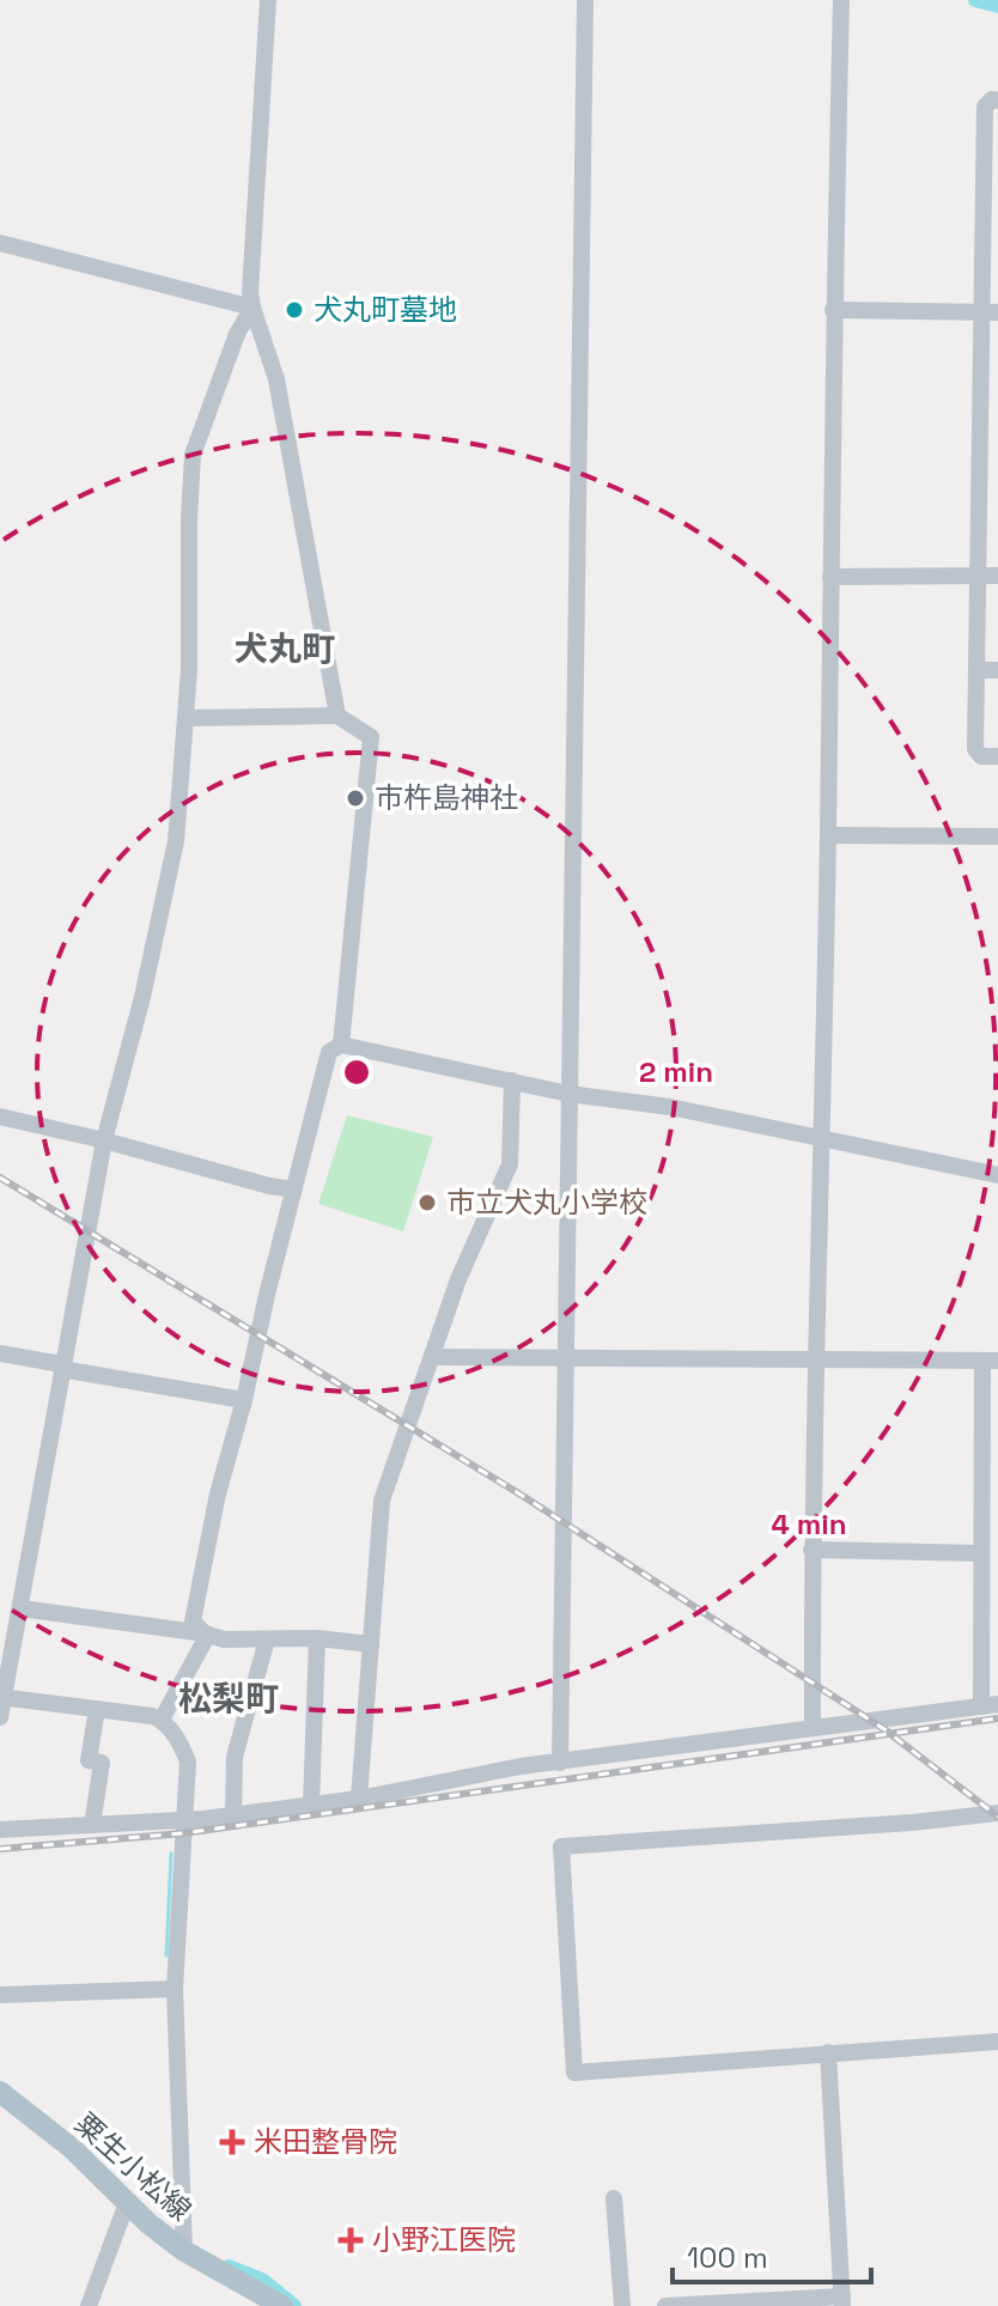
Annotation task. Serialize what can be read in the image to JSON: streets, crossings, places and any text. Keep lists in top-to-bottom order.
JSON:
{
  "streets": {
    "main road": ["粟生小松線"]
  },
  "districts": ["犬丸町", "松梨町"],
  "places": {
    "other": ["犬丸町墓地", "市杵島神社", "市立犬丸小学校"],
    "health": ["米田整骨院", "小野江医院"]
  },
  "scale_bar": "100 m",
  "rings": ["2 min", "4 min"]
}
